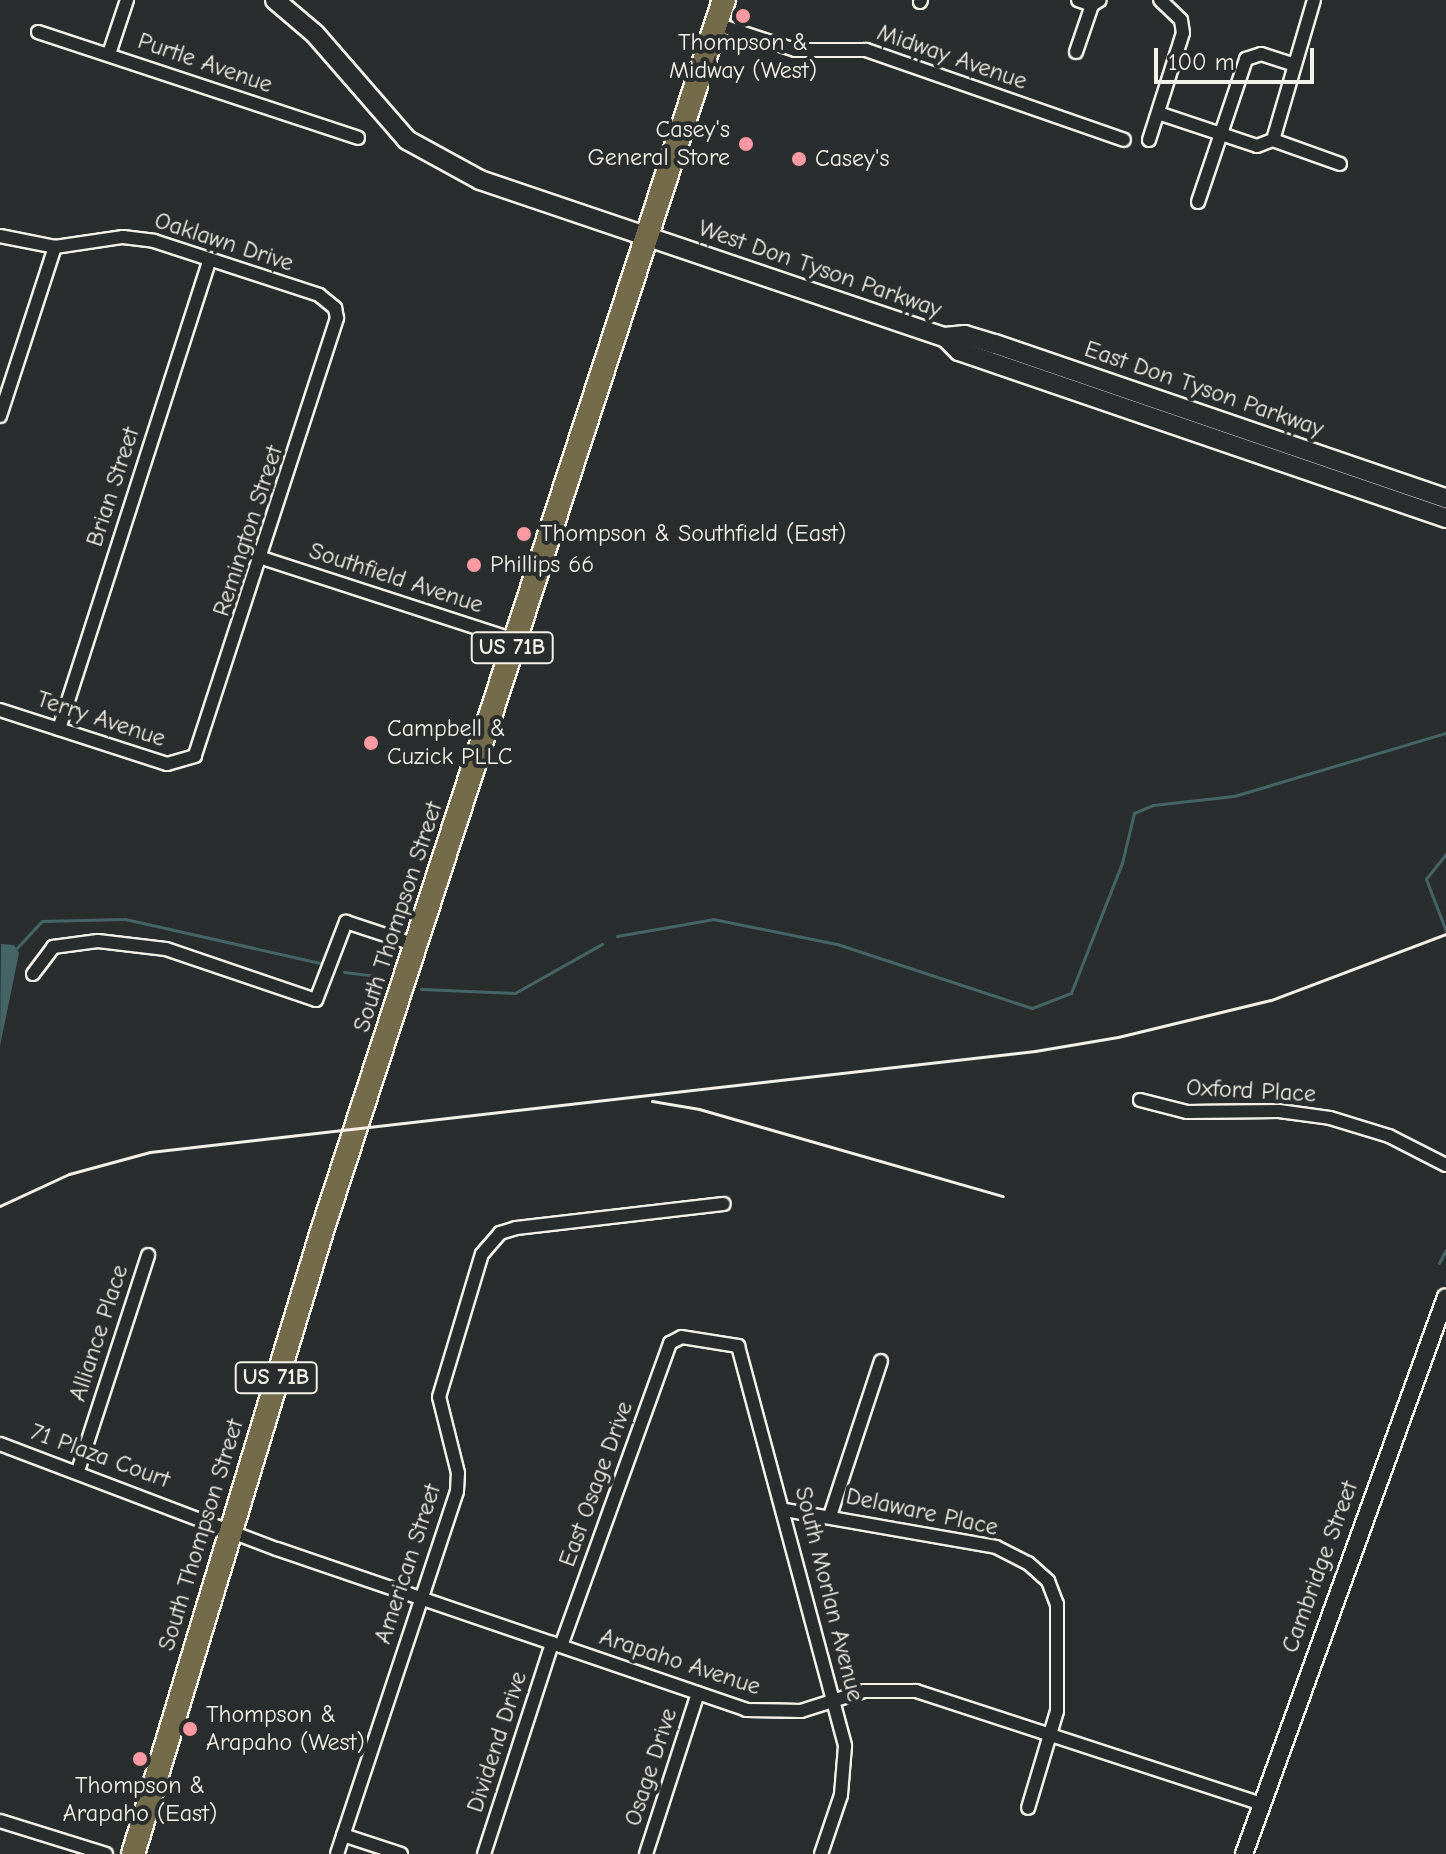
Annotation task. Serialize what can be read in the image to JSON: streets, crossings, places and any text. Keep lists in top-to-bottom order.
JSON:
{
  "streets": {
    "highway": ["US 71B", "South Thompson Street"],
    "main road": ["West Don Tyson Parkway", "East Don Tyson Parkway"],
    "street": [
      "Midway Avenue",
      "Purtle Avenue",
      "Oaklawn Drive",
      "Brian Street",
      "Remington Street",
      "Southfield Avenue",
      "Terry Avenue",
      "Oxford Place",
      "Alliance Place",
      "71 Plaza Court",
      "East Osage Drive",
      "Delaware Place",
      "American Street",
      "Cambridge Street",
      "South Morlan Avenue",
      "Arapaho Avenue",
      "Dividend Drive",
      "Osage Drive"
    ]
  },
  "crossings": [
    ["Midway Avenue", "South Thompson Street"],
    ["Oaklawn Drive", "Brian Street"],
    ["Oaklawn Drive", "Remington Street"],
    ["West Don Tyson Parkway", "East Don Tyson Parkway"],
    ["West Don Tyson Parkway", "South Thompson Street"],
    ["Brian Street", "Terry Avenue"],
    ["Remington Street", "Southfield Avenue"],
    ["Remington Street", "Terry Avenue"],
    ["Southfield Avenue", "South Thompson Street"],
    ["South Thompson Street", "71 Plaza Court"],
    ["South Thompson Street", "Arapaho Avenue"],
    ["Alliance Place", "71 Plaza Court"],
    ["71 Plaza Court", "Arapaho Avenue"],
    ["East Osage Drive", "South Morlan Avenue"],
    ["East Osage Drive", "Arapaho Avenue"],
    ["East Osage Drive", "Dividend Drive"],
    ["Delaware Place", "South Morlan Avenue"],
    ["Delaware Place", "Arapaho Avenue"],
    ["American Street", "Arapaho Avenue"],
    ["Cambridge Street", "Arapaho Avenue"],
    ["South Morlan Avenue", "Arapaho Avenue"],
    ["Arapaho Avenue", "Dividend Drive"],
    ["Arapaho Avenue", "Osage Drive"]
  ],
  "places": [
    "Thompson & Midway (West)",
    "Casey's General Store",
    "Casey's",
    "Thompson & Southfield (East)",
    "Phillips 66",
    "Campbell & Cuzick PLLC",
    "Thompson & Arapaho (West)",
    "Thompson & Arapaho (East)"
  ],
  "scale_bar": "100 m"
}
